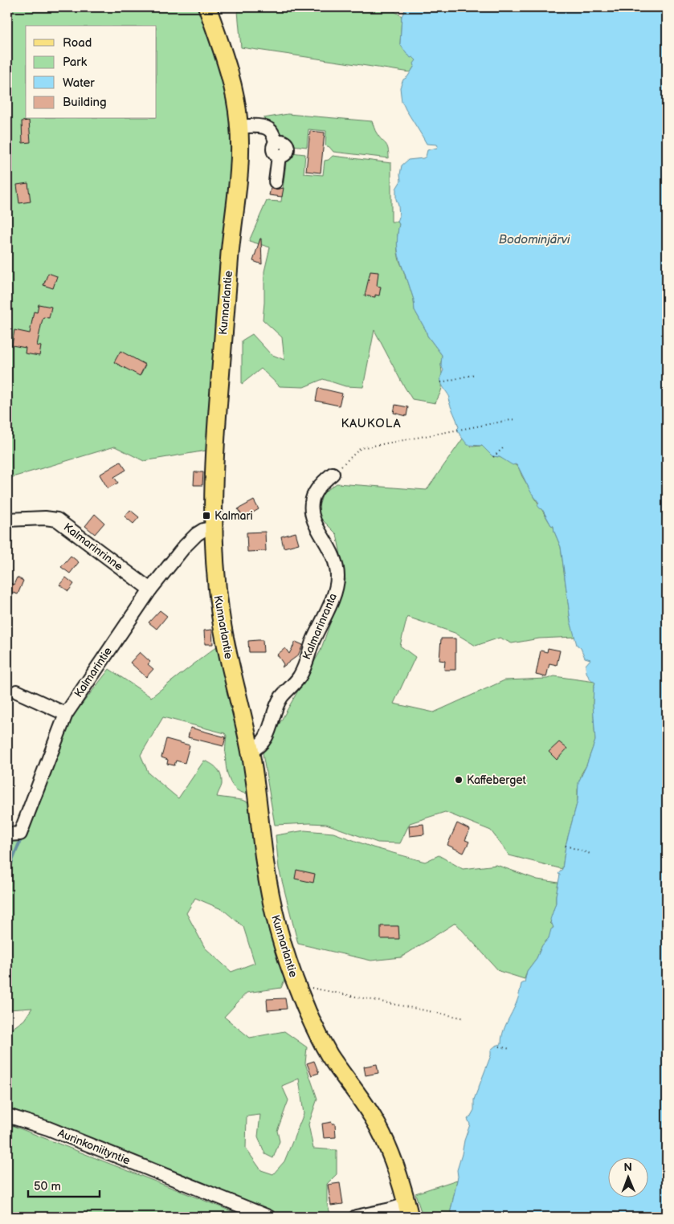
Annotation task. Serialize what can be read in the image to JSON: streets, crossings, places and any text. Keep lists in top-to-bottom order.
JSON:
{
  "streets": {
    "main road": ["Kunnarlantie"],
    "street": [
      "Kalmarinrinne",
      "Kalmarinranta",
      "Kalmarintie",
      "Aurinkoniityntie"
    ]
  },
  "crossings": [
    ["Kunnarlantie", "Kalmarinranta"],
    ["Kunnarlantie", "Kalmarintie"],
    ["Kalmarinrinne", "Kalmarintie"]
  ],
  "districts": ["KAUKOLA"],
  "water": ["Bodominjärvi"],
  "places": {
    "transit": ["Kalmari"],
    "other": ["Kaffeberget"]
  },
  "legend": [
    "Road",
    "Park",
    "Water",
    "Building"
  ],
  "scale_bar": "50 m",
  "north": "top"
}
